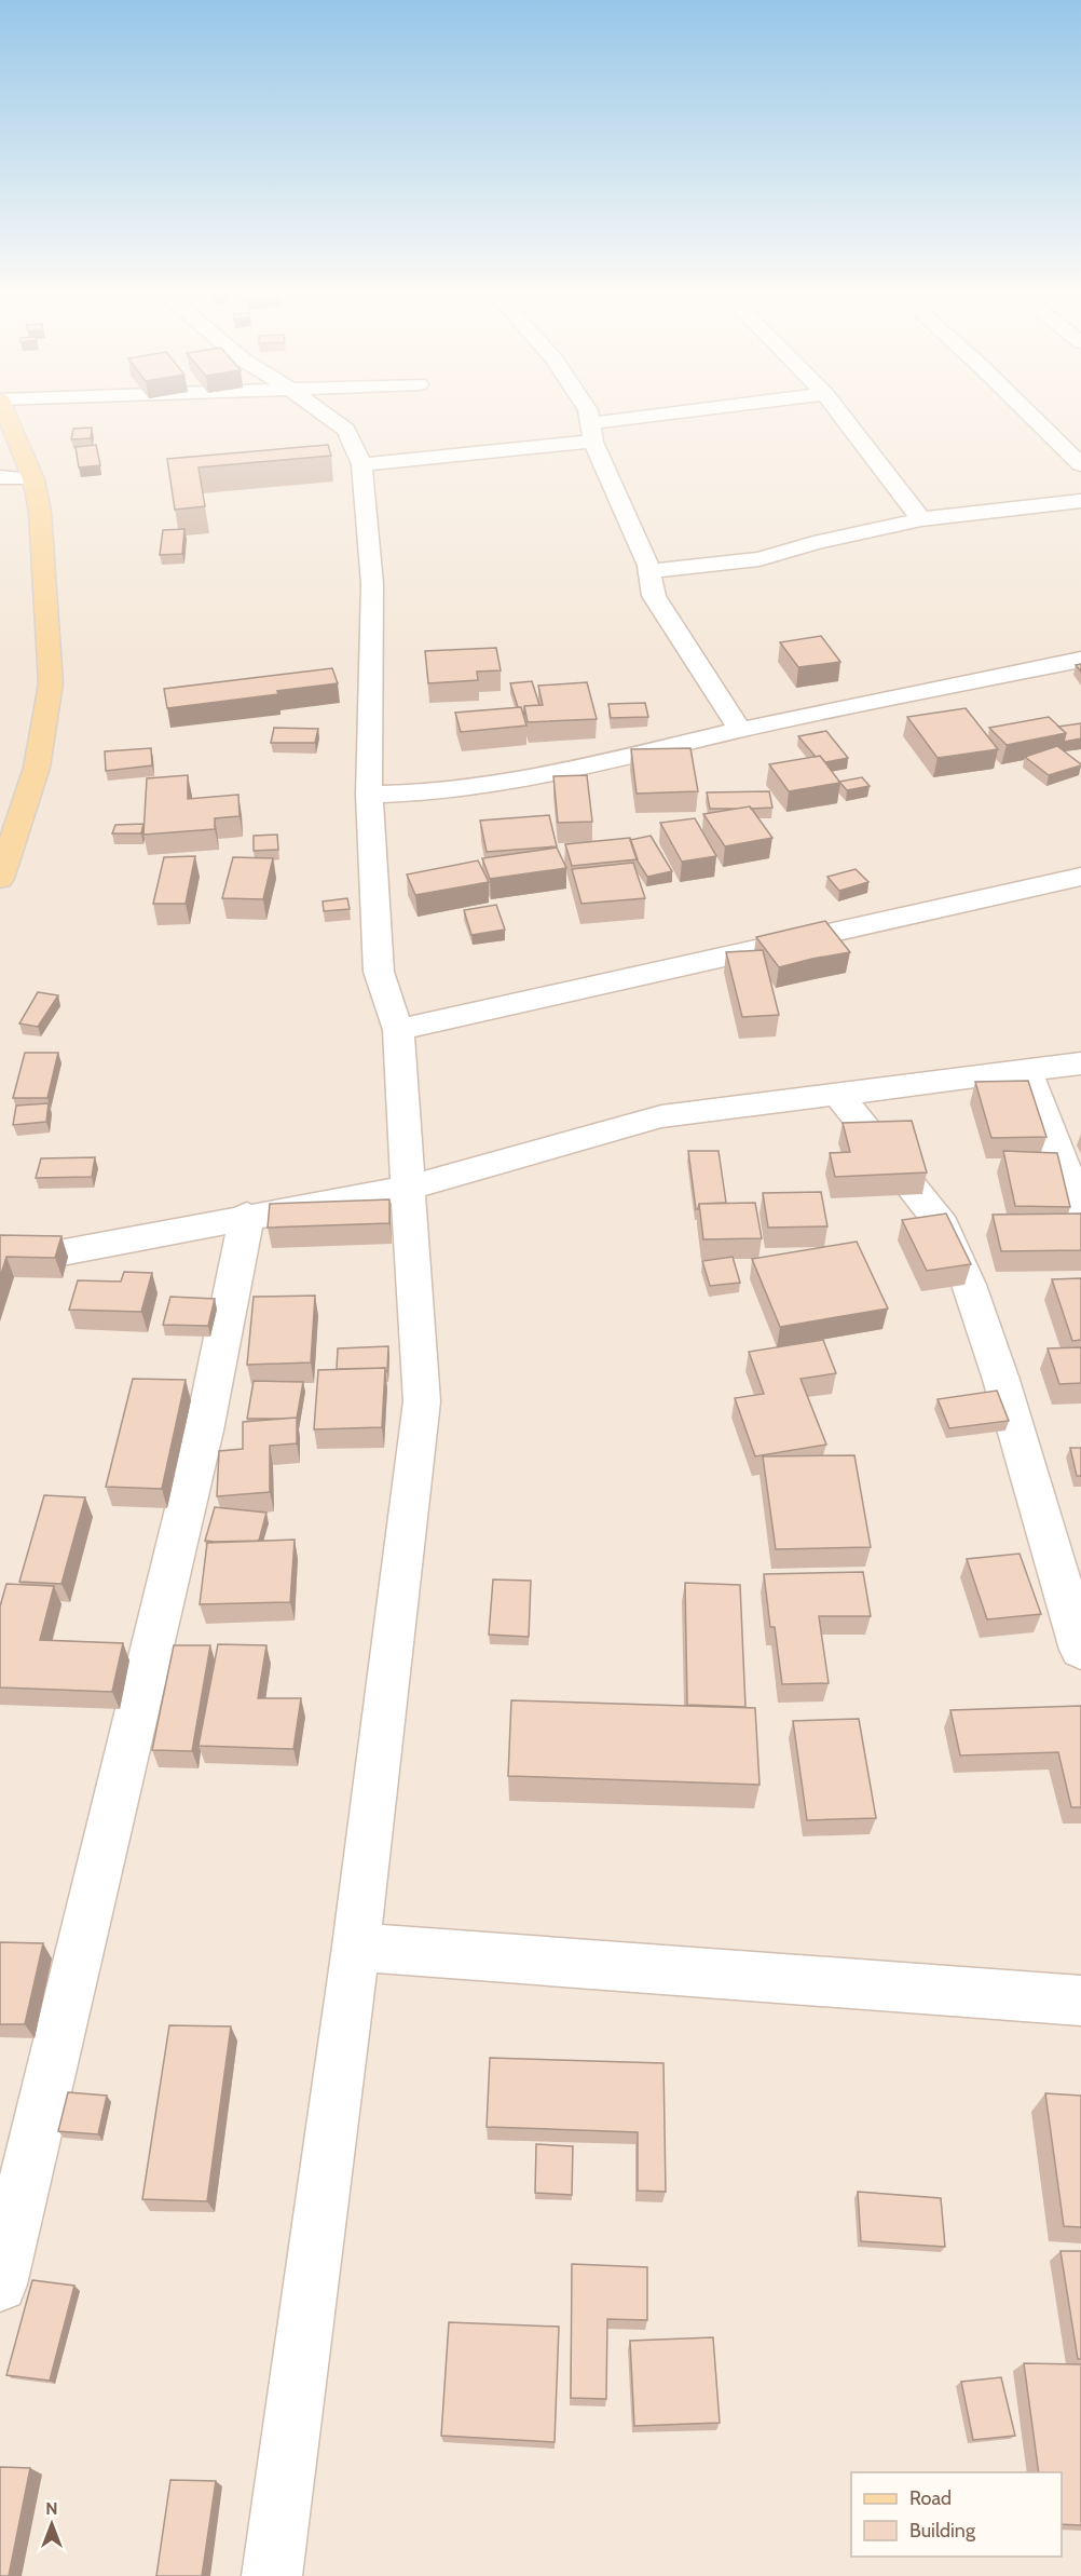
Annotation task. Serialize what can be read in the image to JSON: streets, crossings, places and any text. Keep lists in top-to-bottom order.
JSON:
{
  "legend": ["Road", "Building"],
  "north": "top"
}
